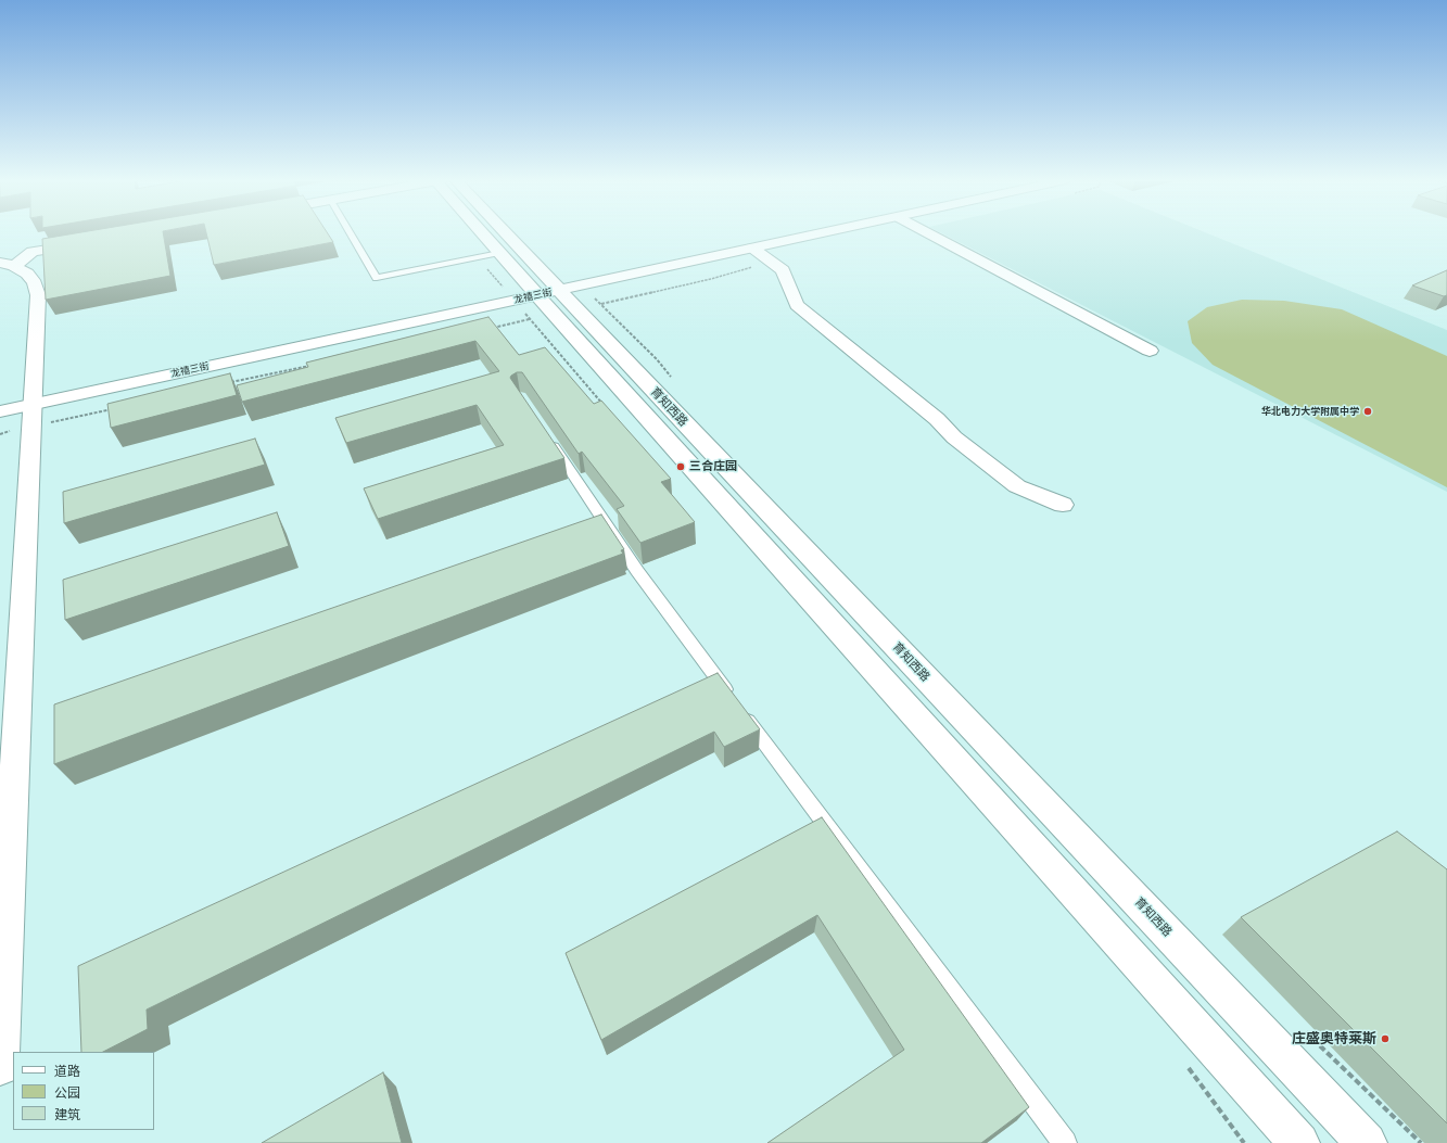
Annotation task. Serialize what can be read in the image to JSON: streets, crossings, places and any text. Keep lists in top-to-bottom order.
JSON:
{
  "streets": {
    "street": ["龙禧三街", "育知西路"]
  },
  "crossings": [
    ["龙禧三街", "育知西路"]
  ],
  "places": ["华北电力大学附属中学", "三合庄园", "庄盛奥特莱斯"],
  "legend": ["道路", "公园", "建筑"]
}
